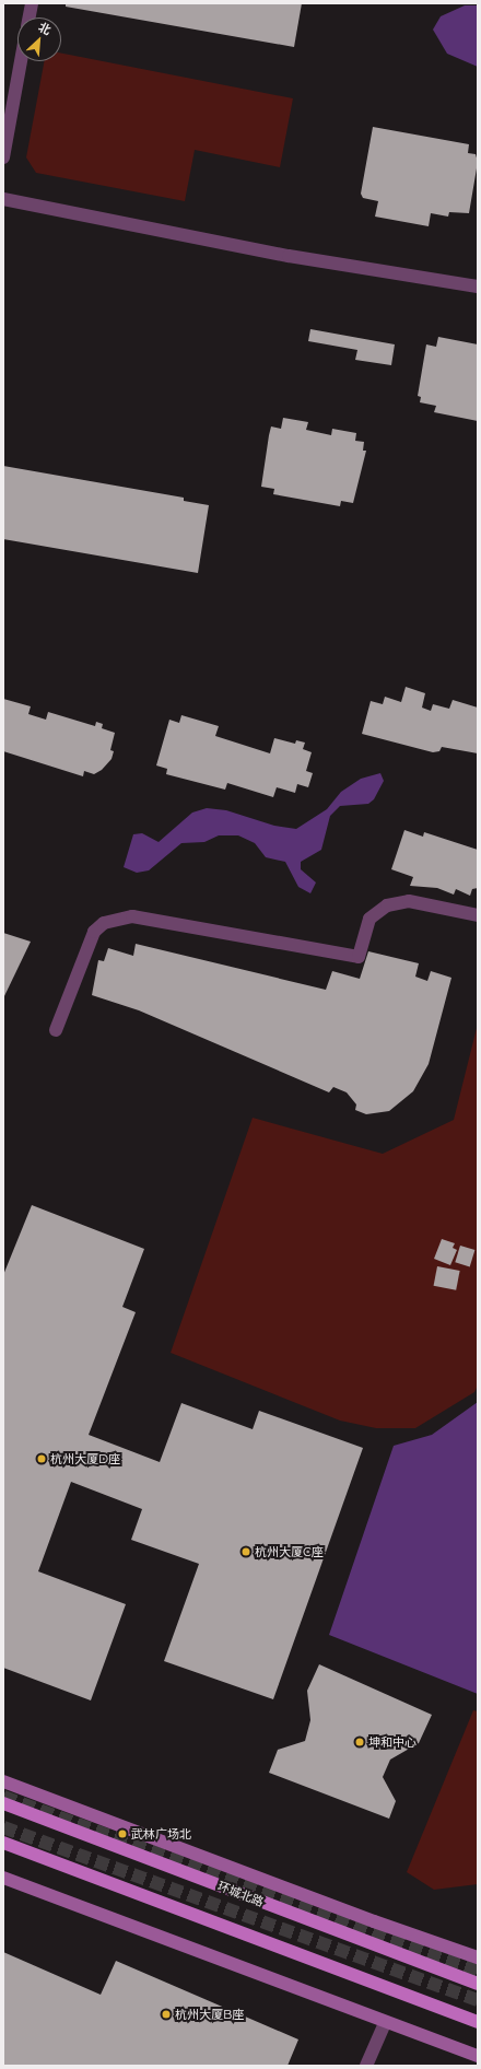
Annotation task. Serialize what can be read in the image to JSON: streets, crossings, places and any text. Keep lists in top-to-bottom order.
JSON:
{
  "streets": {
    "main road": ["环城北路"]
  },
  "places": [
    "杭州大厦D座",
    "杭州大厦C座",
    "坤和中心",
    "武林广场北",
    "杭州大厦B座"
  ],
  "north": "top right"
}
